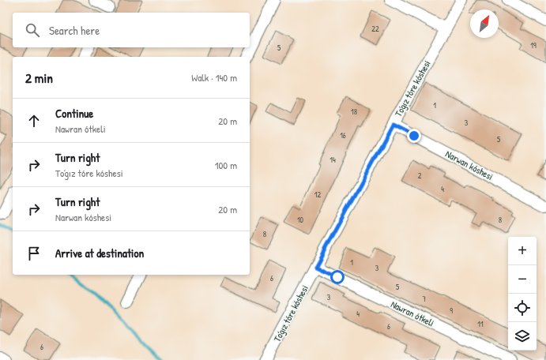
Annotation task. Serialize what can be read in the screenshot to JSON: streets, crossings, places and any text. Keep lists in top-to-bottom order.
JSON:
{
  "streets": {
    "street": ["Toǵız tóre kóshesi", "Narwan kóshesi", "Nawran ótkeli"]
  },
  "crossings": [
    ["Toǵız tóre kóshesi", "Narwan kóshesi"],
    ["Toǵız tóre kóshesi", "Nawran ótkeli"]
  ],
  "house_numbers": [
    "22",
    "19",
    "5",
    "1",
    "18",
    "3",
    "16",
    "5",
    "14",
    "2",
    "4",
    "12",
    "10",
    "8",
    "8",
    "1",
    "3",
    "6",
    "5",
    "3",
    "7",
    "9",
    "4",
    "11",
    "6",
    "6"
  ],
  "north": "top right",
  "page": {
    "search": "Search here",
    "heading": ["2 min", "Walk · 140 m"],
    "list": [
      ["Continue", "Nawran ótkeli", "20 m"],
      ["Turn right", "Toǵız tóre kóshesi", "100 m"],
      ["Turn right", "Narwan kóshesi", "20 m"],
      "Arrive at destination"
    ],
    "map_buttons": ["+", "−"]
  }
}
